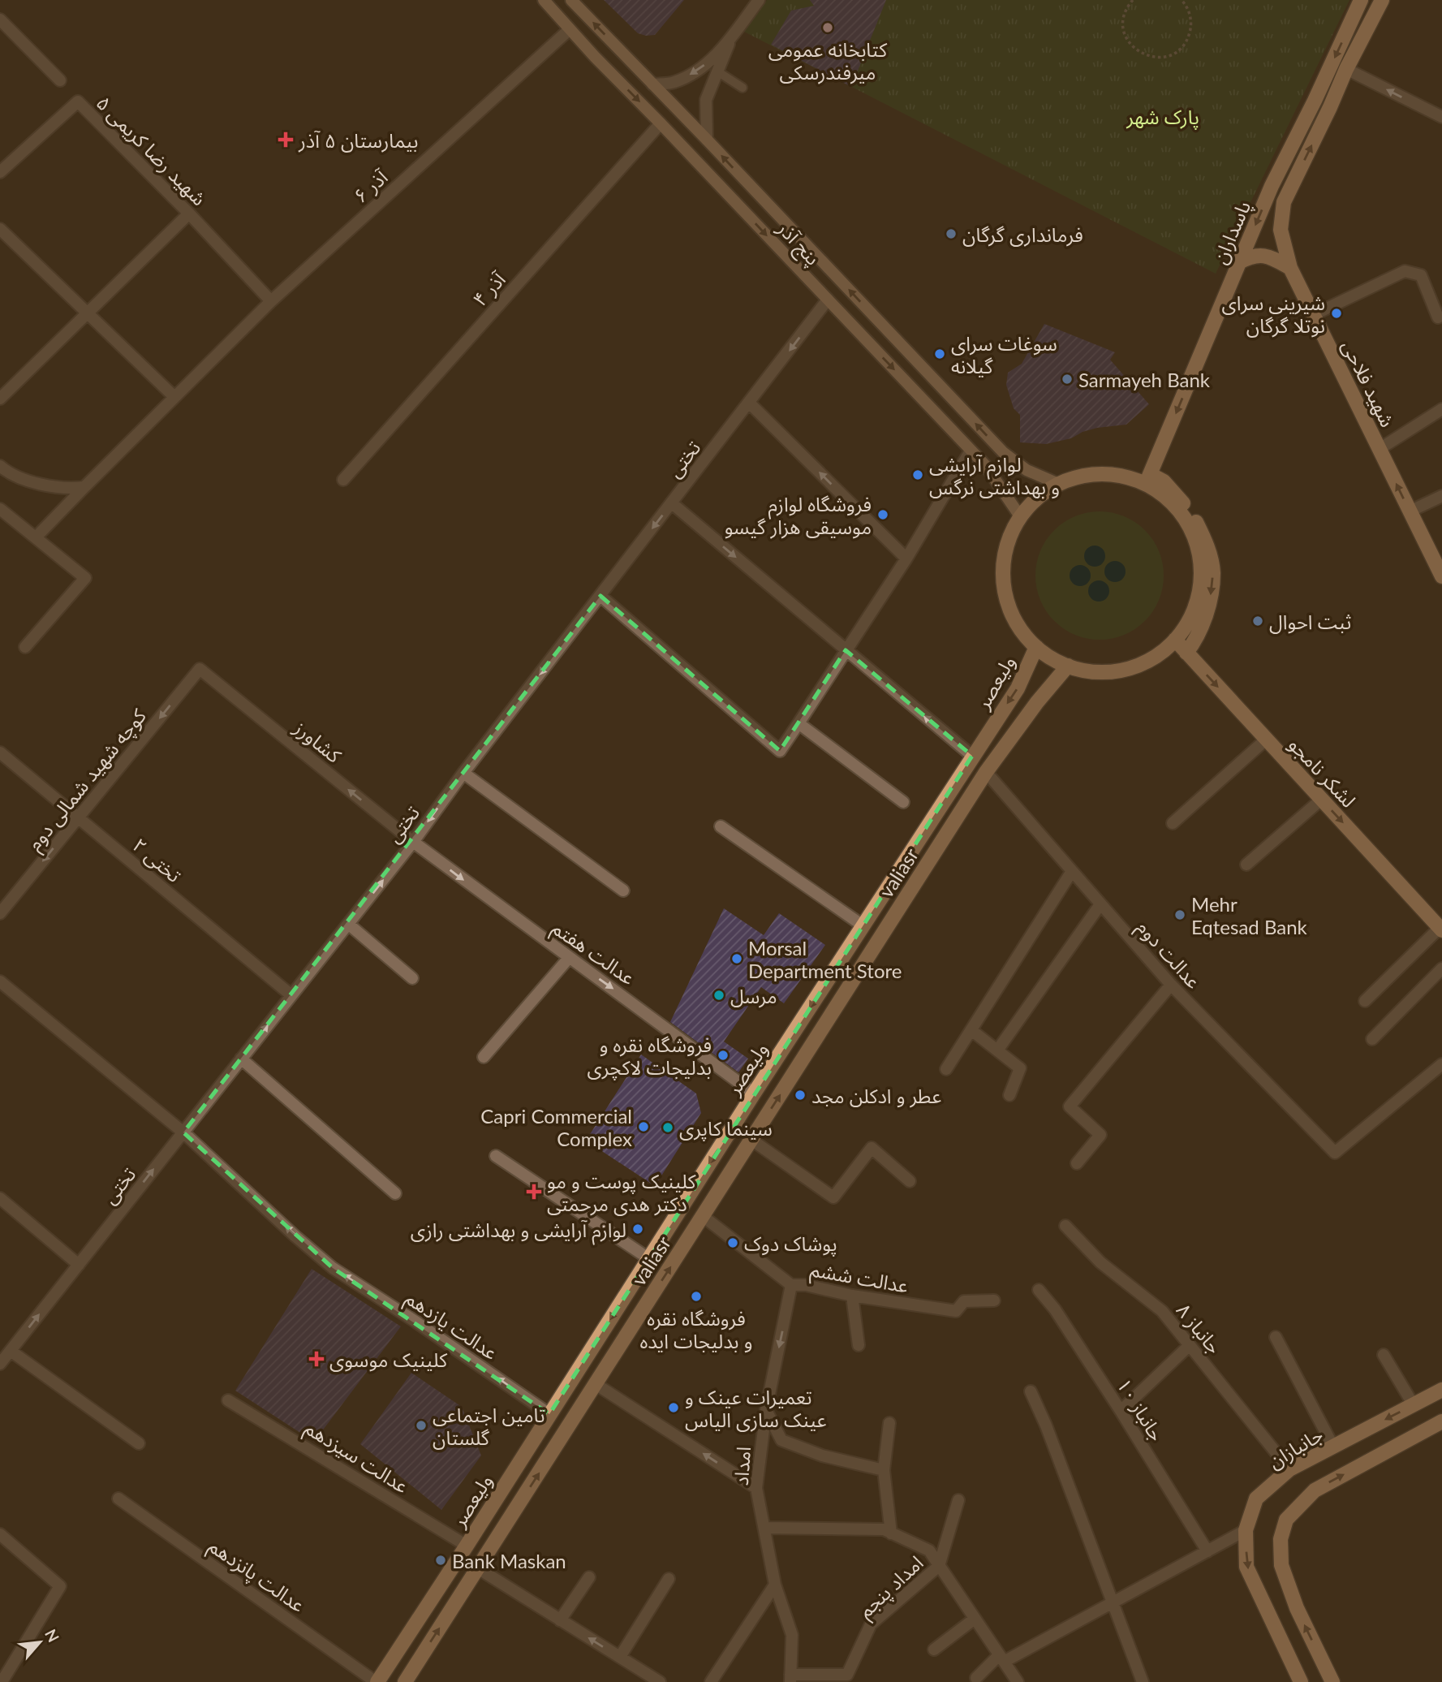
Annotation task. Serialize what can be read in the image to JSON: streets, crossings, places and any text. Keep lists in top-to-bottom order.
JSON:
{
  "streets": {
    "main road": [
      "پاسداران",
      "پنج آذر",
      "شهید فلاحی",
      "ولیعصر",
      "لشکر نامجو",
      "valiasr",
      "جانبازان"
    ],
    "street": [
      "شهید رضا کریمی ۵",
      "آذر ۶",
      "آذر ۴",
      "تختی",
      "کشاورز",
      "کوچه شهید شمالی دوم",
      "تختی ۲",
      "عدالت هفتم",
      "عدالت دوم",
      "عدالت ششم",
      "عدالت یازدهم",
      "جانباز ۸",
      "۱۰ جانباز",
      "عدالت سیزدهم",
      "امداد",
      "عدالت پانزدهم",
      "امداد پنجم"
    ]
  },
  "crossings": [
    ["شهید رضا کریمی ۵", "آذر ۶"],
    ["آذر ۶", "پنج آذر"],
    ["پاسداران", "پنج آذر"],
    ["پاسداران", "شهید فلاحی"],
    ["پاسداران", "ولیعصر"],
    ["پاسداران", "لشکر نامجو"],
    ["پاسداران", "valiasr"],
    ["پنج آذر", "آذر ۴"],
    ["پنج آذر", "تختی"],
    ["پنج آذر", "ولیعصر"],
    ["پنج آذر", "لشکر نامجو"],
    ["پنج آذر", "valiasr"],
    ["تختی", "کشاورز"],
    ["تختی", "تختی ۲"],
    ["تختی", "عدالت هفتم"],
    ["تختی", "عدالت یازدهم"],
    ["ولیعصر", "لشکر نامجو"],
    ["ولیعصر", "valiasr"],
    ["ولیعصر", "عدالت هفتم"],
    ["ولیعصر", "عدالت یازدهم"],
    ["ولیعصر", "عدالت سیزدهم"],
    ["ولیعصر", "عدالت پانزدهم"],
    ["کشاورز", "کوچه شهید شمالی دوم"],
    ["کشاورز", "عدالت هفتم"],
    ["لشکر نامجو", "valiasr"],
    ["کوچه شهید شمالی دوم", "تختی ۲"],
    ["valiasr", "عدالت دوم"],
    ["valiasr", "عدالت ششم"],
    ["عدالت ششم", "امداد"],
    ["جانباز ۸", "جانبازان"],
    ["امداد", "امداد پنجم"]
  ],
  "one_way": [
    "ولیعصر",
    "کشاورز",
    "لشکر نامجو",
    "کوچه شهید شمالی دوم",
    "valiasr"
  ],
  "parks": ["پارک شهر"],
  "places": {
    "other": [
      "کتابخانه عمومی میرفندرسکی",
      "فرمانداری گرگان",
      "شیرینی سرای نوتلا گرگان",
      "سوغات سرای گیلانه",
      "Sarmayeh Bank",
      "لوازم آرایشی و بهداشتی نرگس",
      "فروشگاه لوازم موسیقی هزار گیسو",
      "ثبت احوال",
      "Mehr Eqtesad Bank",
      "Morsal Department Store",
      "مرسل",
      "فروشگاه نقره و بدلیجات لاکچری",
      "عطر و ادکلن مجد",
      "Capri Commercial Complex",
      "سینما کاپری",
      "لوازم آرایشی و بهداشتی رازی",
      "پوشاک دوک",
      "فروشگاه نقره و بدلیجات ایده",
      "تعمیرات عینک و عینک سازی الیاس",
      "تامین اجتماعی گلستان",
      "Bank Maskan"
    ],
    "health": ["بیمارستان ۵ آذر", "کلینیک پوست و مو دکتر هدی مرحمتی", "کلینیک موسوی"]
  },
  "north": "top right"
}
